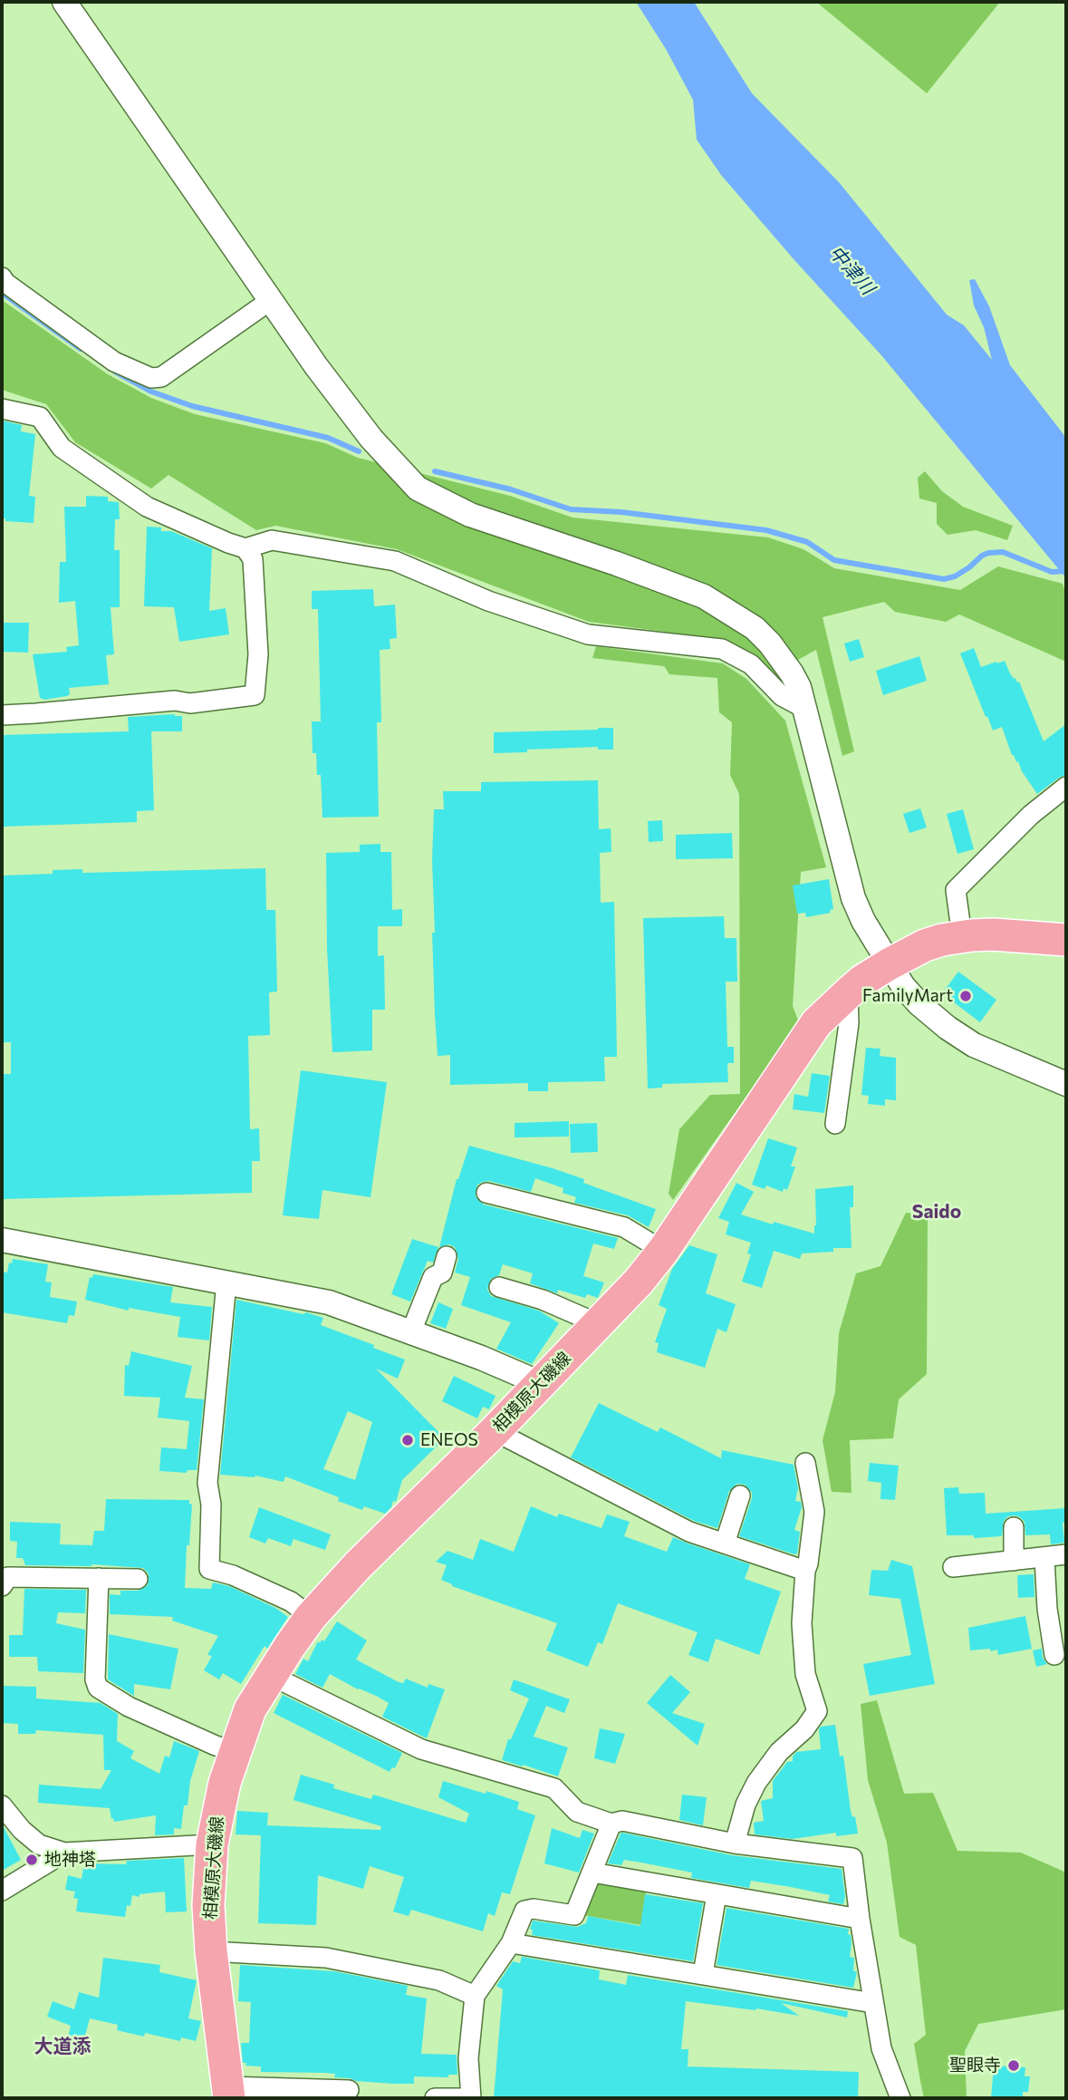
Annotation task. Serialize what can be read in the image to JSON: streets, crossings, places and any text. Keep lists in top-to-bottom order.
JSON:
{
  "streets": {
    "main road": ["相模原大磯線"]
  },
  "districts": ["Saido", "大道添"],
  "water": ["中津川"],
  "places": [
    "FamilyMart",
    "ENEOS",
    "地神塔",
    "聖眼寺"
  ]
}
